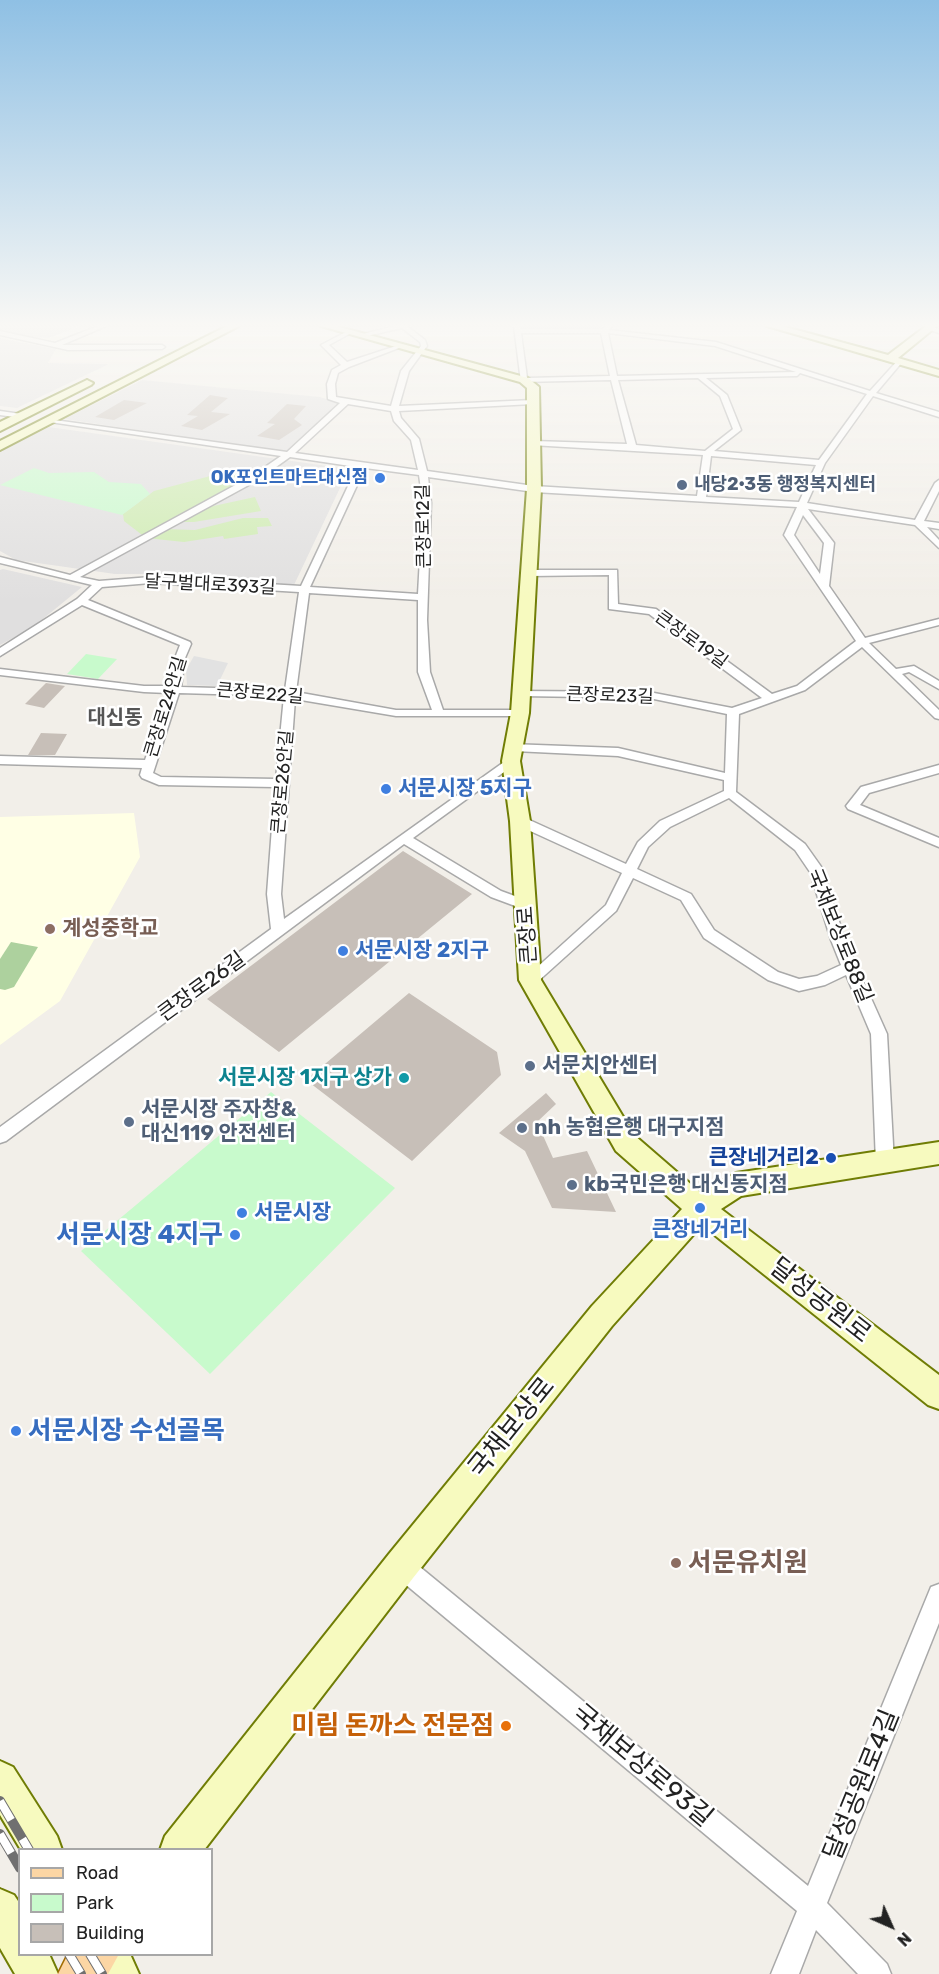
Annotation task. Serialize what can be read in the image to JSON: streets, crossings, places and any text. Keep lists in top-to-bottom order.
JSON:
{
  "streets": {
    "street": [
      "큰장로12길",
      "달구벌대로393길",
      "큰장로19길",
      "큰장로22길",
      "큰장로23길",
      "큰장로24안길",
      "큰장로26안길",
      "큰장로",
      "국채보상로88길",
      "큰장로26길",
      "달성공원로",
      "국채보상로",
      "국채보상로93길",
      "달성공원로4길"
    ]
  },
  "crossings": [
    ["큰장로12길", "달구벌대로393길"],
    ["큰장로12길", "큰장로22길"],
    ["달구벌대로393길", "큰장로26안길"],
    ["큰장로19길", "큰장로"],
    ["큰장로22길", "큰장로24안길"],
    ["큰장로22길", "큰장로26안길"],
    ["큰장로22길", "큰장로"],
    ["큰장로23길", "큰장로"],
    ["큰장로26안길", "큰장로26길"],
    ["큰장로", "큰장로26길"],
    ["큰장로", "달성공원로"],
    ["큰장로", "국채보상로"],
    ["국채보상로88길", "국채보상로"],
    ["달성공원로", "국채보상로"],
    ["국채보상로", "국채보상로93길"],
    ["국채보상로93길", "달성공원로4길"]
  ],
  "districts": ["대신동"],
  "places": [
    "OK포인트마트대신점",
    "내당2·3동 행정복지센터",
    "서문시장 5지구",
    "계성중학교",
    "서문시장 2지구",
    "서문치안센터",
    "서문시장 1지구 상가",
    "서문시장 주자창& 대신119 안전센터",
    "nh 농협은행 대구지점",
    "큰장네거리2",
    "kb국민은행 대신동지점",
    "큰장네거리",
    "서문시장",
    "서문시장 4지구",
    "서문시장 수선골목",
    "서문유치원",
    "미림 돈까스 전문점"
  ],
  "legend": ["Road", "Park", "Building"],
  "north": "bottom right"
}
